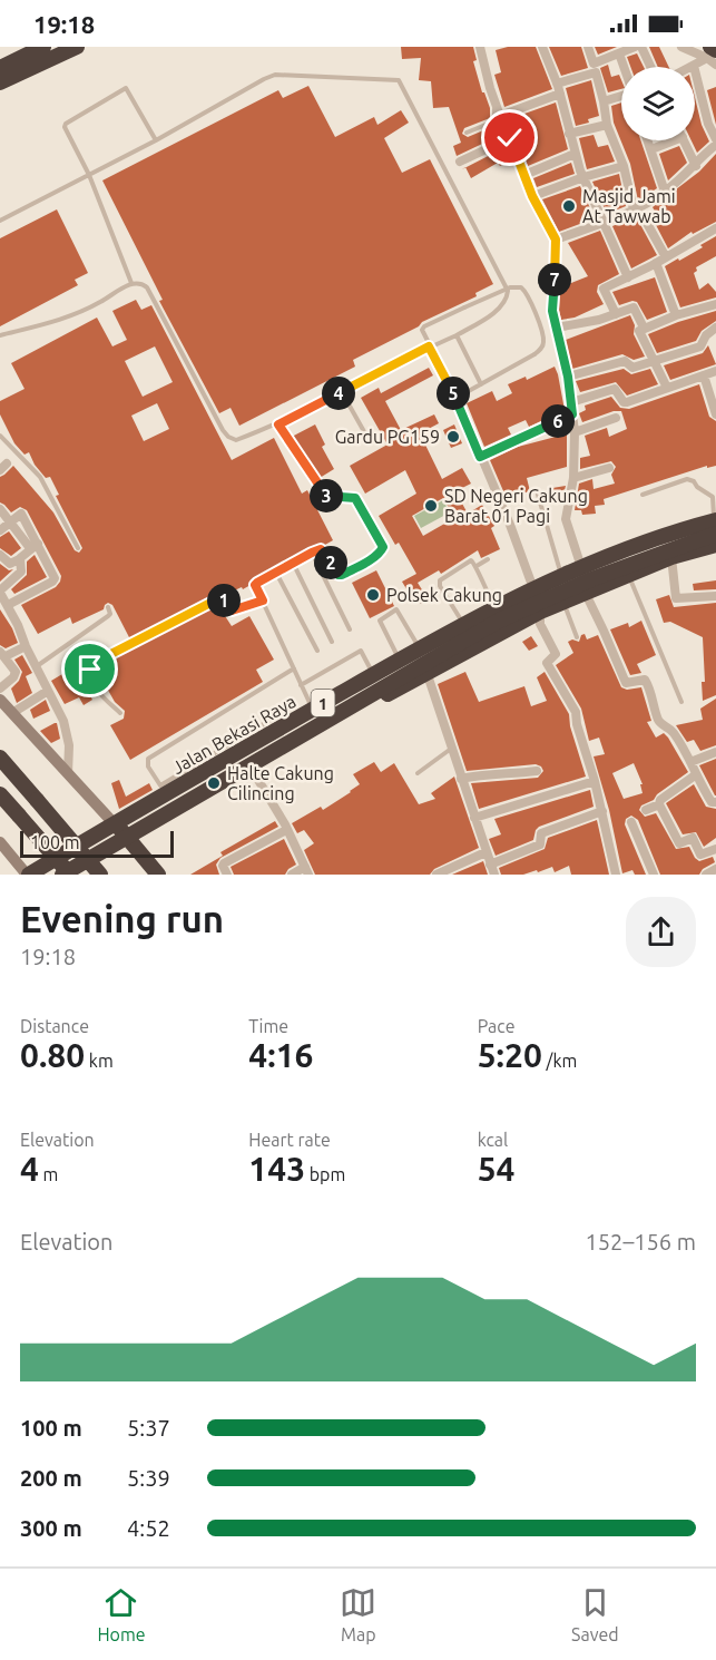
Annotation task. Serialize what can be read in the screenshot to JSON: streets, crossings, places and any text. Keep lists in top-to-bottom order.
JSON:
{
  "streets": {
    "highway": ["1", "Jalan Bekasi Raya"]
  },
  "places": [
    "Masjid Jami At Tawwab",
    "Gardu PG159",
    "SD Negeri Cakung Barat 01 Pagi",
    "Polsek Cakung",
    "Halte Cakung Cilincing"
  ],
  "scale_bar": "100 m",
  "page": {
    "status": "19:18",
    "pins": [
      "7",
      "4",
      "5",
      "6",
      "3",
      "2",
      "1"
    ],
    "scale": "100 m",
    "heading": ["Evening run", "19:18"],
    "stats": [
      ["Distance", "0.80 km"],
      ["Time", "4:16"],
      ["Pace", "5:20 /km"],
      ["Elevation", "4 m"],
      ["Heart rate", "143 bpm"],
      ["kcal", "54"]
    ],
    "chart": ["Elevation", "152–156 m"],
    "list": [
      {
        "name": "100 m",
        "note": "5:37"
      },
      {
        "name": "200 m",
        "note": "5:39"
      },
      {
        "name": "300 m",
        "note": "4:52"
      }
    ],
    "tabs": ["Home", "Map", "Saved"]
  }
}
